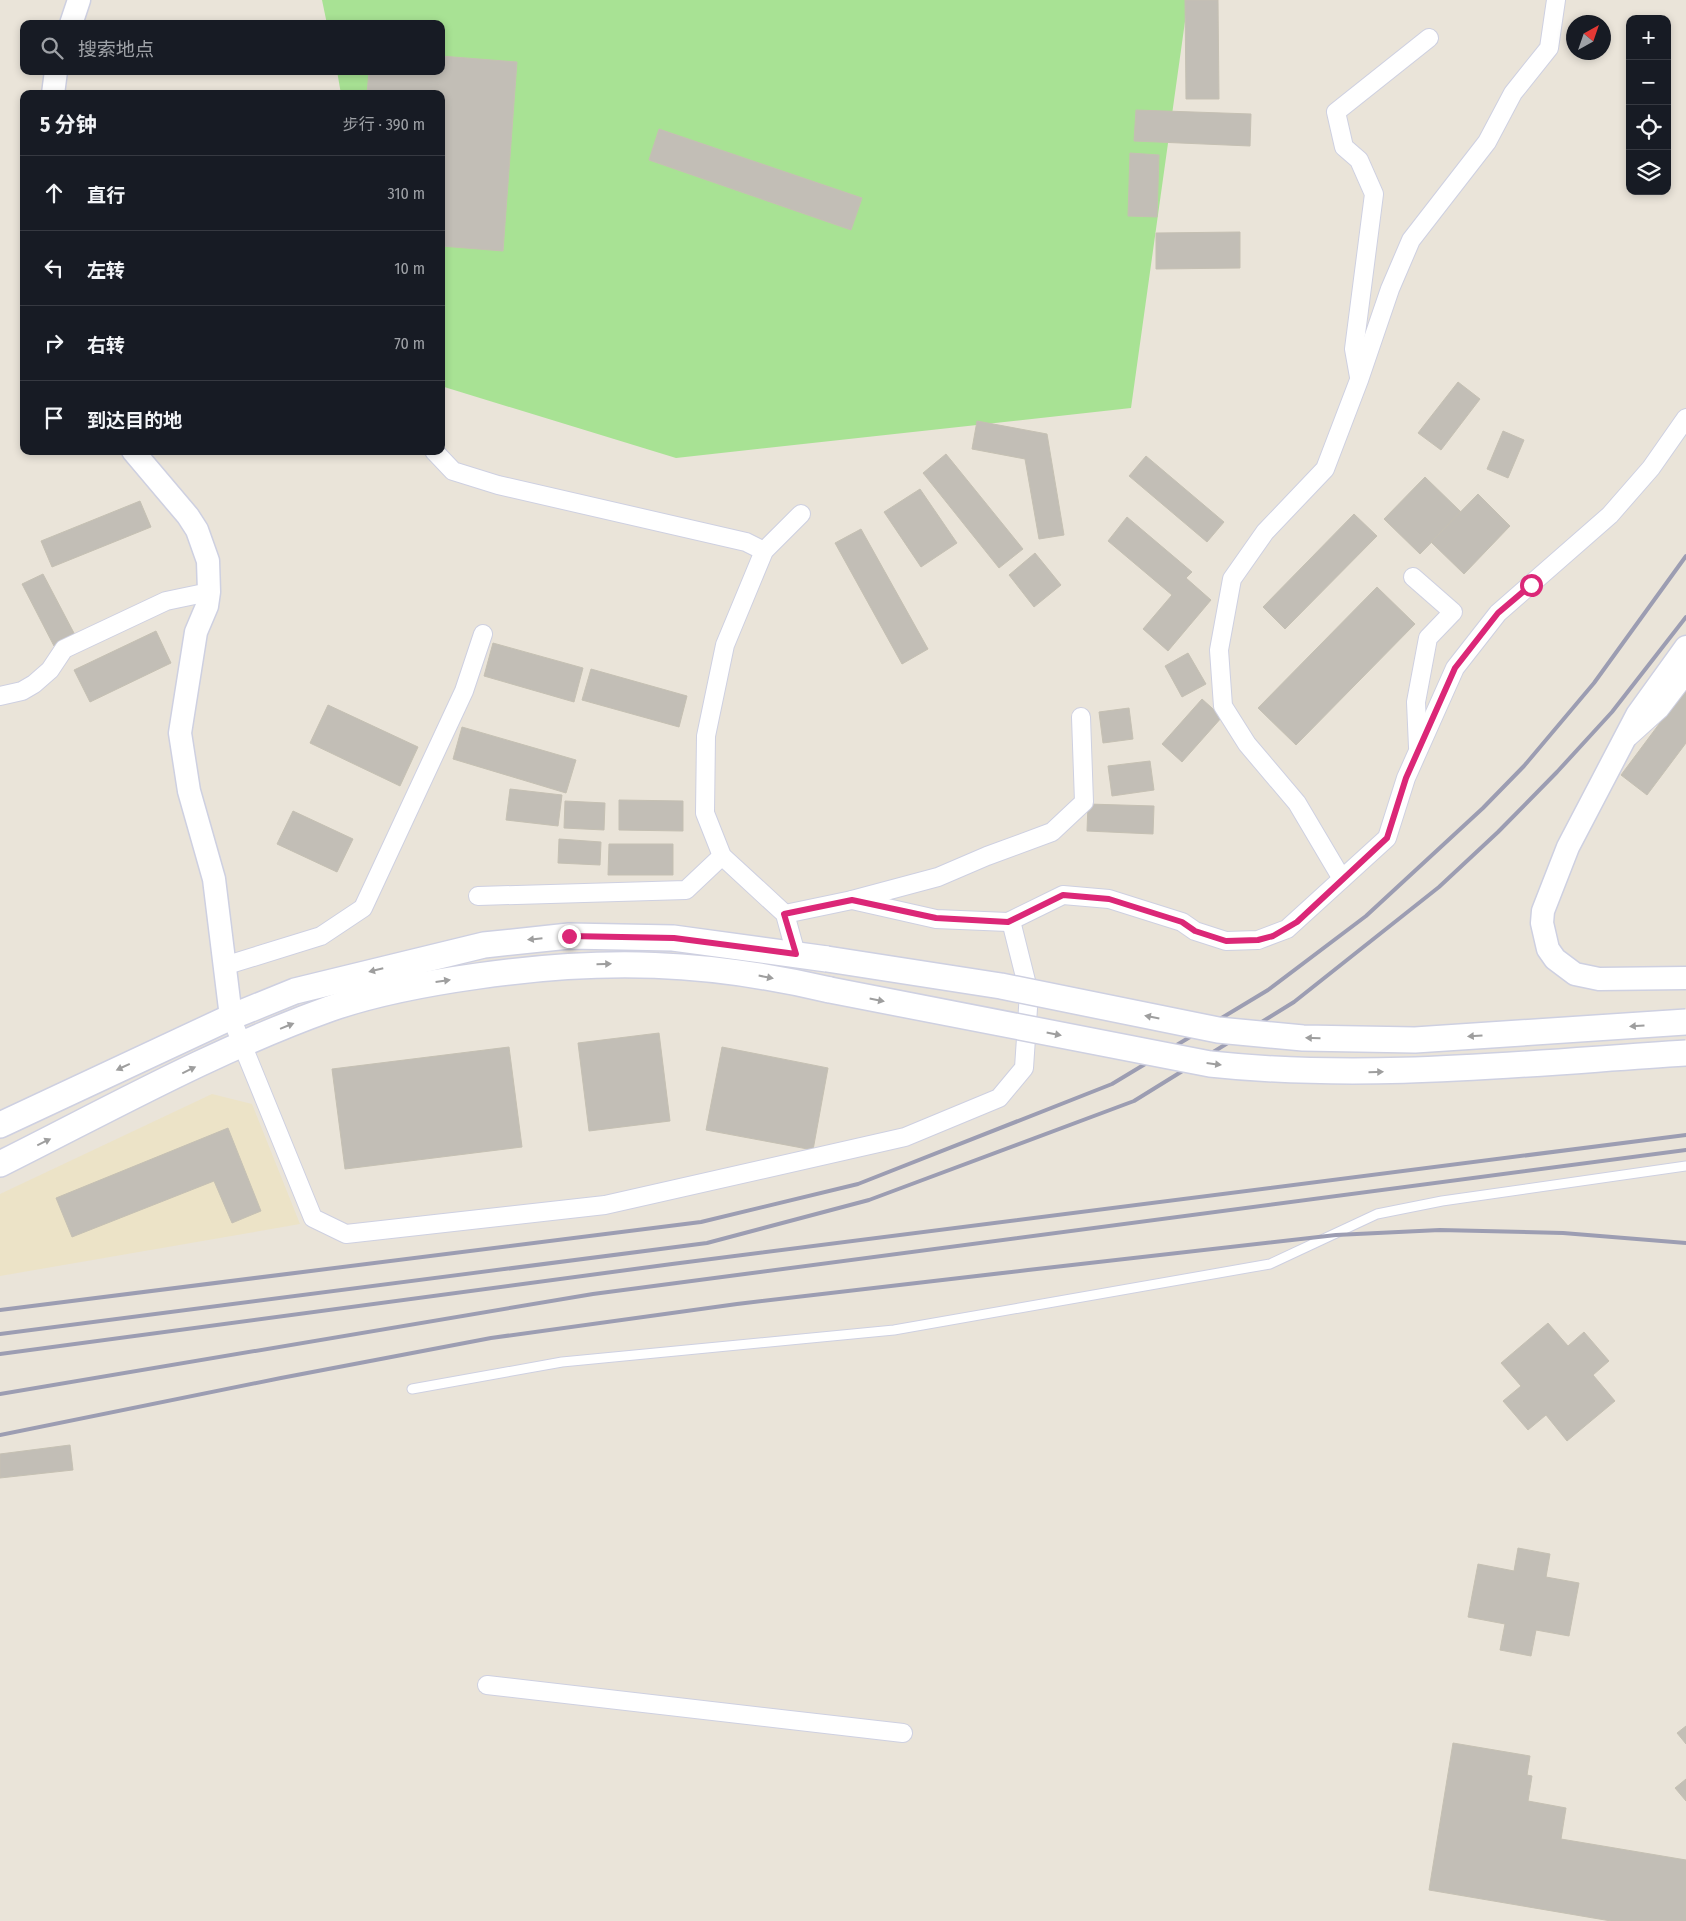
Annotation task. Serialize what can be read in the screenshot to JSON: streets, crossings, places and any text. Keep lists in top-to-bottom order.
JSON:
{
  "north": "top right",
  "page": {
    "map_buttons": ["+", "−"],
    "search": "搜索地点",
    "heading": ["5 分钟", "步行 · 390 m"],
    "list": [
      ["直行", "310 m"],
      ["左转", "10 m"],
      ["右转", "70 m"],
      "到达目的地"
    ]
  }
}
